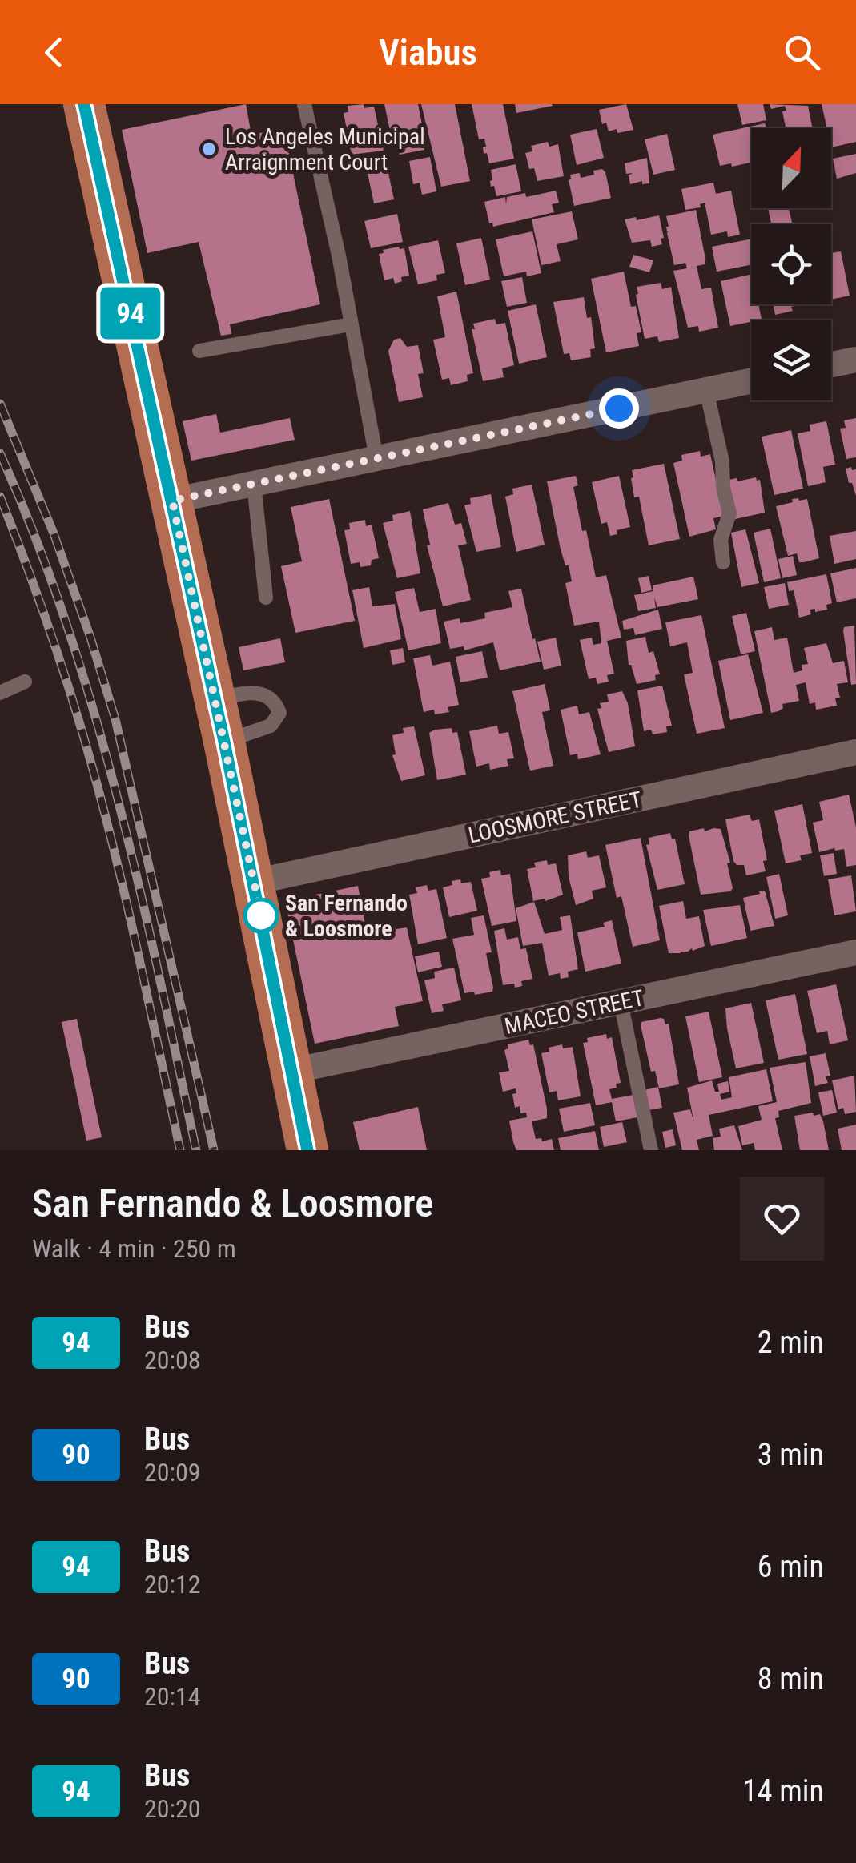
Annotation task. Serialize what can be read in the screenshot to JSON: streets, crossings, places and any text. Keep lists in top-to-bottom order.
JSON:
{
  "streets": {
    "street": ["LOOSMORE STREET", "MACEO STREET"]
  },
  "places": ["Los Angeles Municipal Arraignment Court", "San Fernando & Loosmore"],
  "lines": ["bus line 94"],
  "north": "top right",
  "page": {
    "header": "Viabus",
    "on_map": "94",
    "heading": ["San Fernando & Loosmore", "Walk · 4 min · 250 m"],
    "list": [
      {
        "mark": "94",
        "name": "Bus",
        "note": "20:08",
        "value": "2 min"
      },
      {
        "mark": "90",
        "name": "Bus",
        "note": "20:09",
        "value": "3 min"
      },
      {
        "mark": "94",
        "name": "Bus",
        "note": "20:12",
        "value": "6 min"
      },
      {
        "mark": "90",
        "name": "Bus",
        "note": "20:14",
        "value": "8 min"
      },
      {
        "mark": "94",
        "name": "Bus",
        "note": "20:20",
        "value": "14 min"
      }
    ]
  }
}
